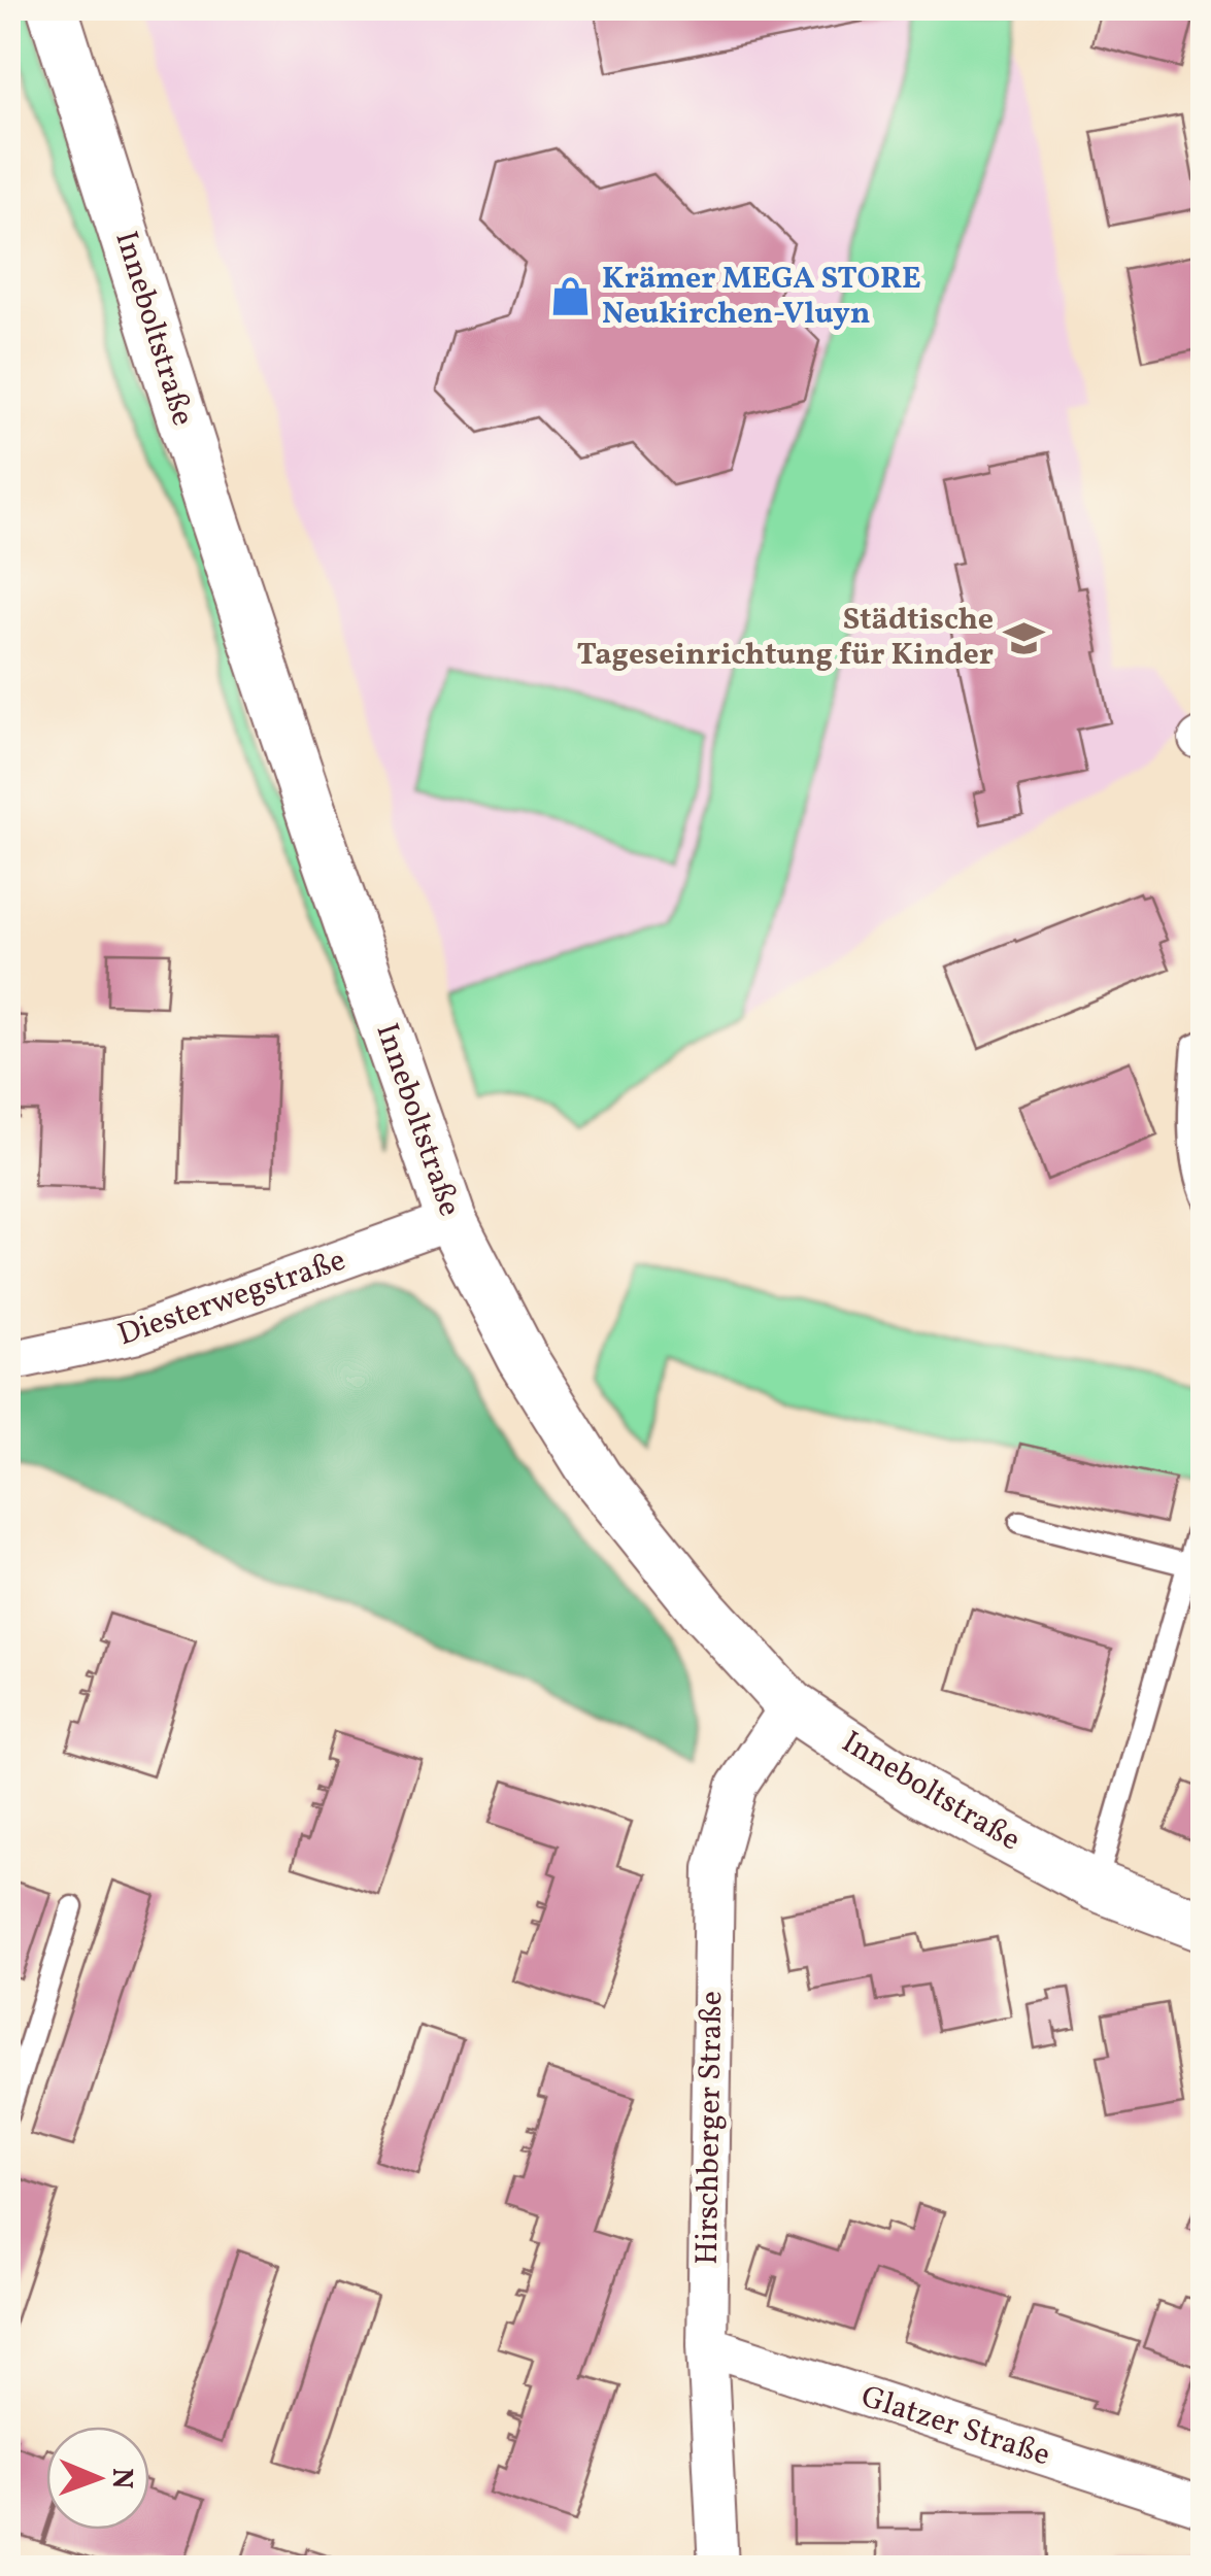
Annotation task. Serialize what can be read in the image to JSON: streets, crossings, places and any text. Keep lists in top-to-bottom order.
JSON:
{
  "streets": {
    "street": [
      "Inneboltstraße",
      "Diesterwegstraße",
      "Hirschberger Straße",
      "Glatzer Straße"
    ]
  },
  "crossings": [
    ["Inneboltstraße", "Diesterwegstraße"],
    ["Inneboltstraße", "Hirschberger Straße"],
    ["Hirschberger Straße", "Glatzer Straße"]
  ],
  "places": {
    "shop": ["Krämer MEGA STORE Neukirchen-Vluyn"],
    "school or university": ["Städtische Tageseinrichtung für Kinder"]
  },
  "north": "right"
}
